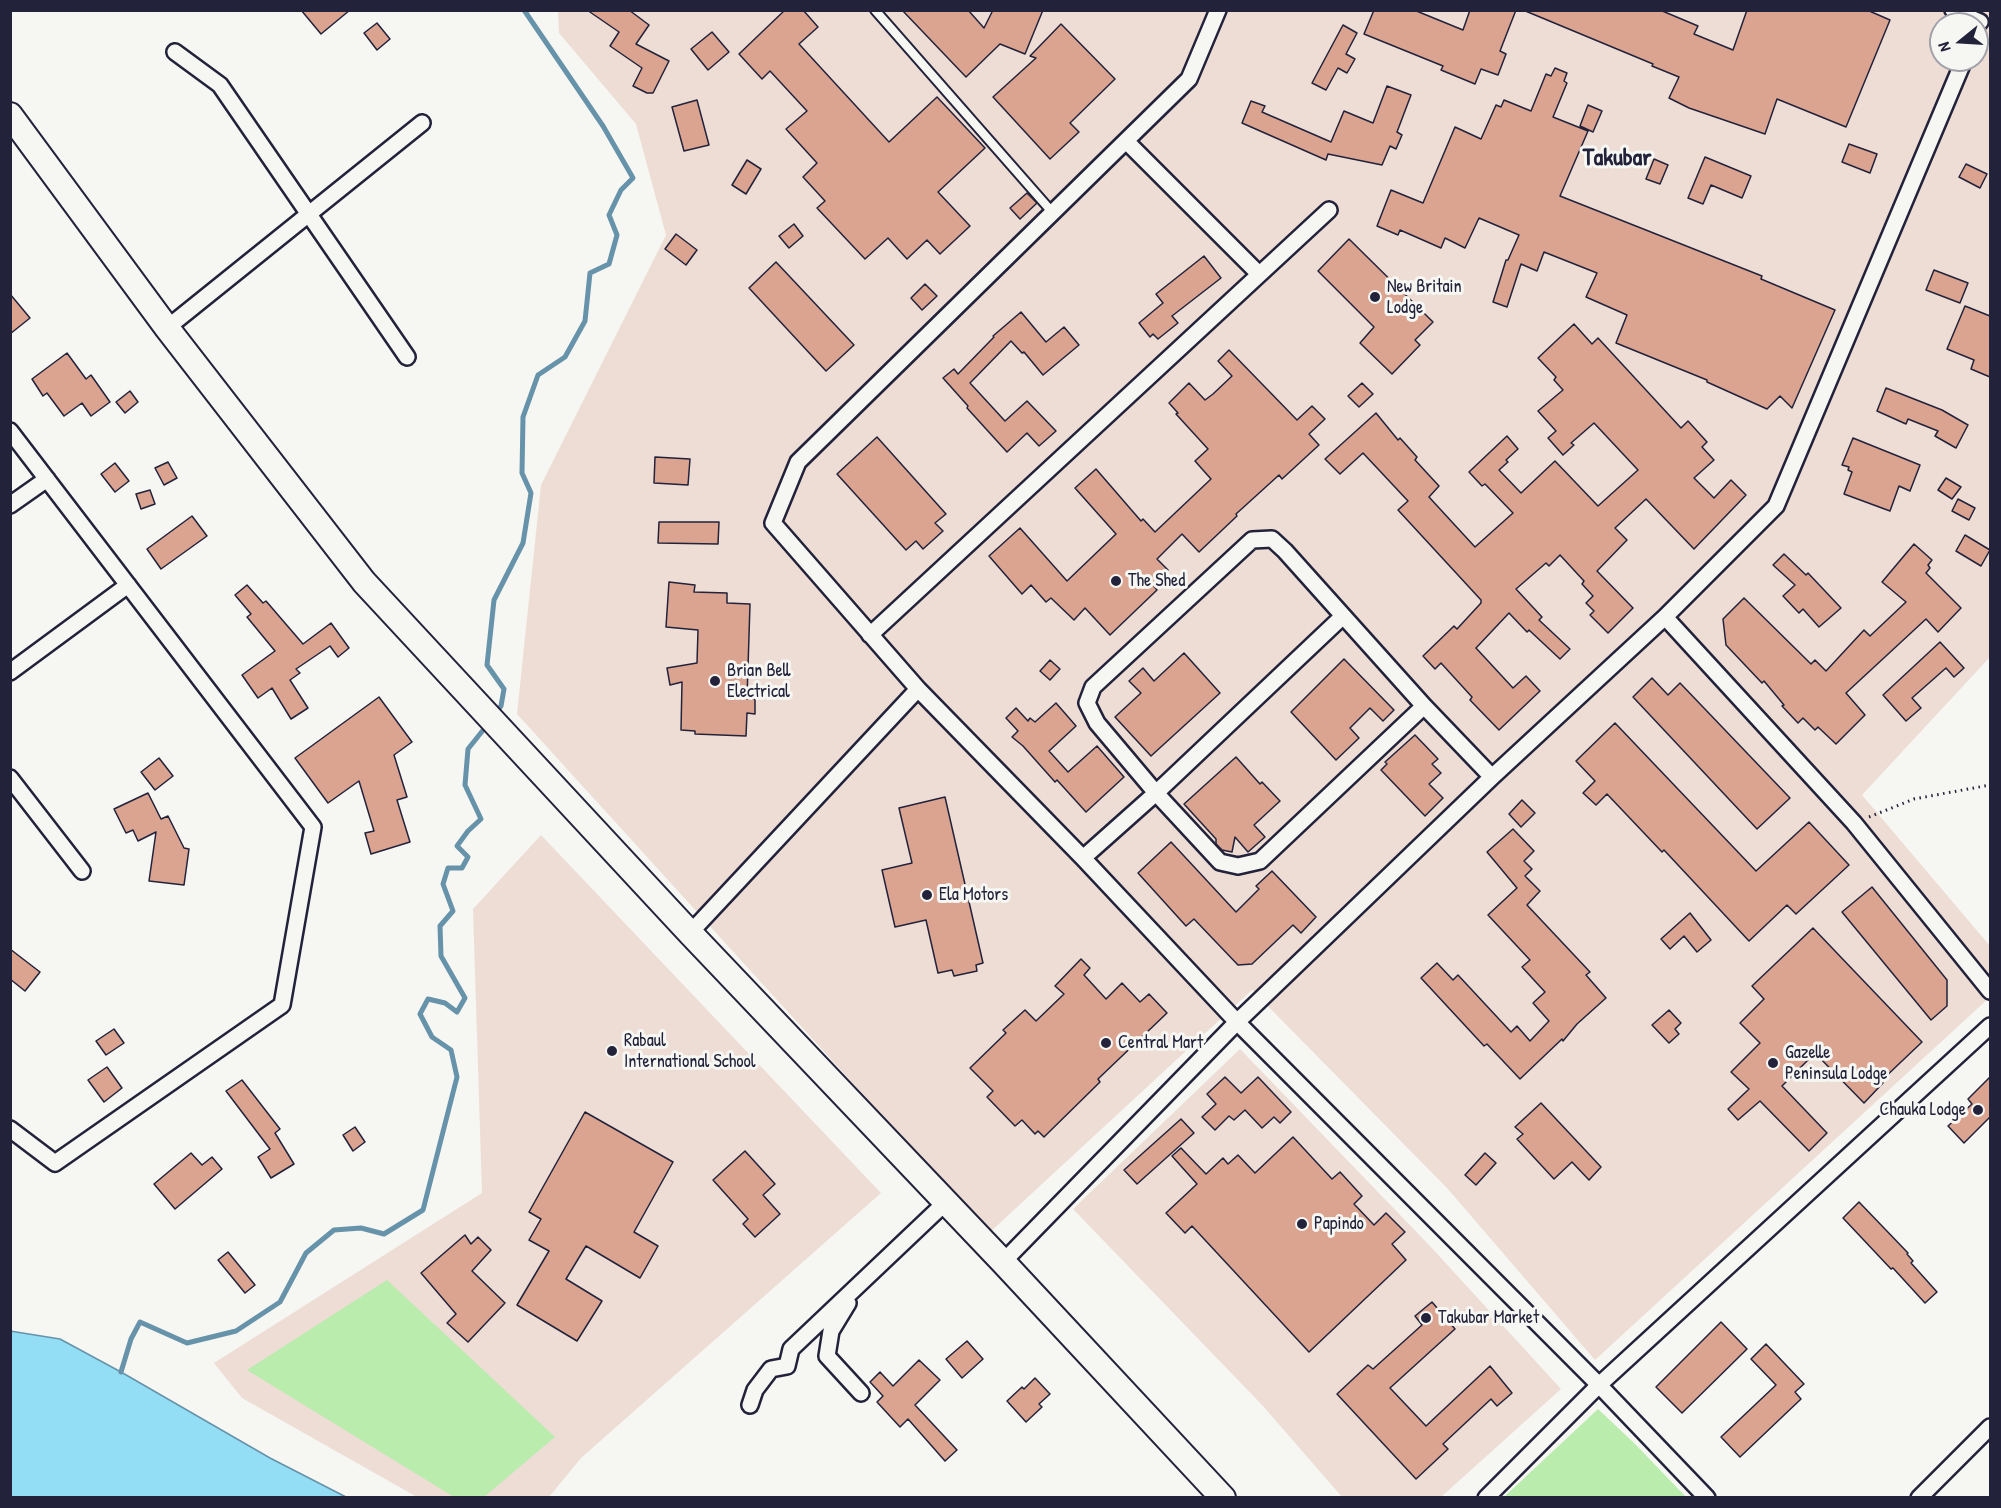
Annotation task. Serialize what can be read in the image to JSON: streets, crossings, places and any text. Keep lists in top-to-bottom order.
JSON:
{
  "districts": ["Takubar"],
  "places": [
    "New Britain Lodge",
    "The Shed",
    "Brian Bell Electrical",
    "Ela Motors",
    "Central Mart",
    "Rabaul International School",
    "Gazelle Peninsula Lodge",
    "Chauka Lodge",
    "Papindo",
    "Takubar Market"
  ],
  "north": "left"
}
